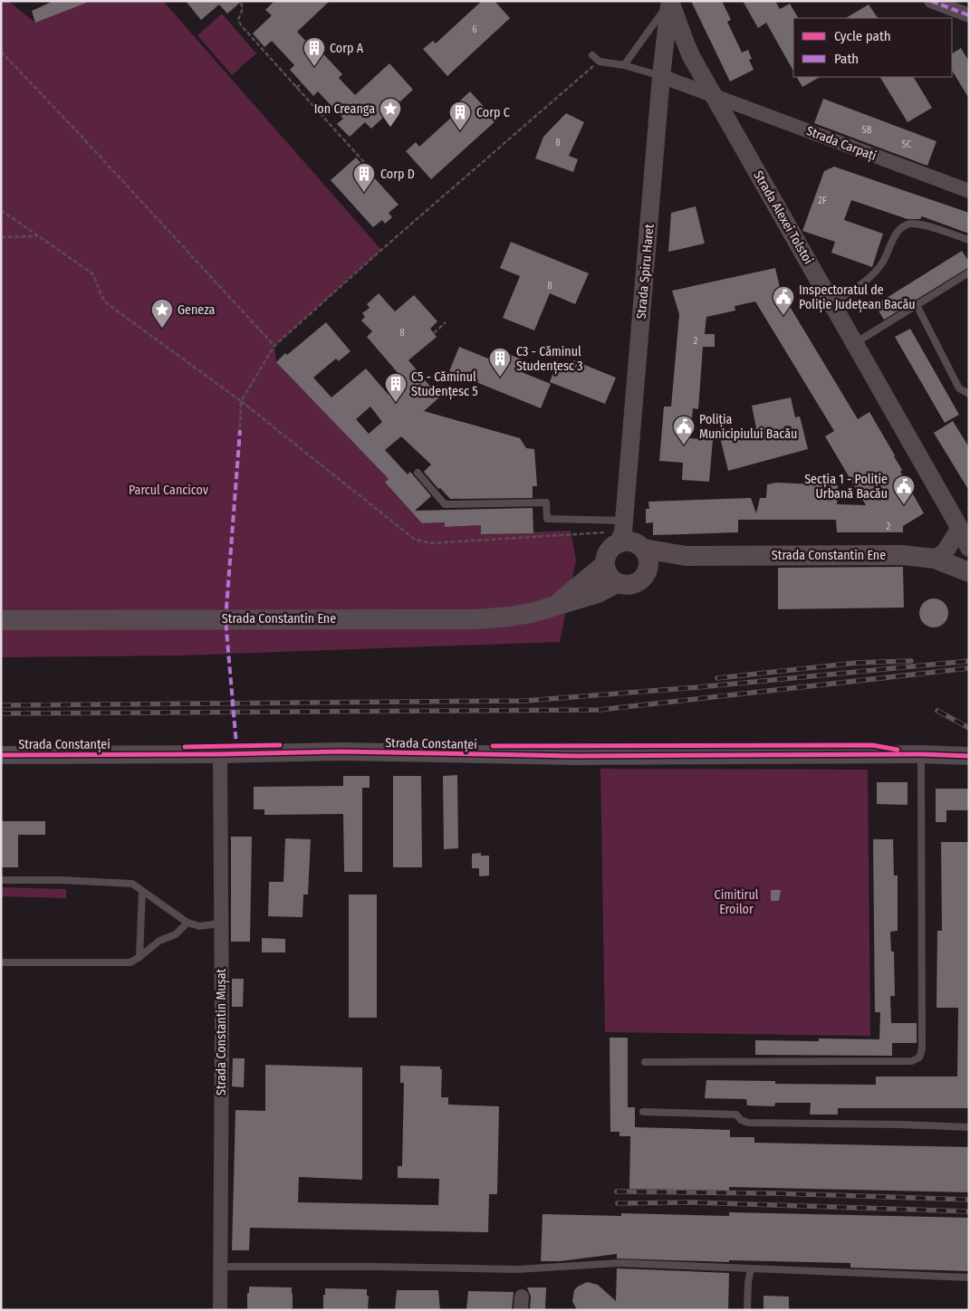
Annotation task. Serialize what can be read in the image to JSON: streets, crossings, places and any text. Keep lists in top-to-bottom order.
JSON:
{
  "streets": {
    "main road": ["Strada Constantin Ene"],
    "street": [
      "Strada Carpați",
      "Strada Alexei Tolstoi",
      "Strada Spiru Haret",
      "Strada Constanței",
      "Strada Constantin Mușat"
    ]
  },
  "crossings": [
    ["Strada Carpați", "Strada Alexei Tolstoi"],
    ["Strada Carpați", "Strada Spiru Haret"],
    ["Strada Alexei Tolstoi", "Strada Spiru Haret"],
    ["Strada Spiru Haret", "Strada Constantin Ene"],
    ["Strada Constanței", "Strada Constantin Mușat"]
  ],
  "parks": ["Parcul Cancicov", "Cimitirul Eroilor"],
  "places": {
    "building": [
      "Corp A",
      "Corp C",
      "Corp D",
      "C3 - Căminul Studențesc 3",
      "C5 - Căminul Studențesc 5"
    ],
    "place": ["Ion Creanga", "Geneza"],
    "public building": ["Inspectoratul de Poliție Județean Bacău", "Poliția Municipiului Bacău", "Secția 1 - Poliție Urbană Bacău"]
  },
  "house_numbers": [
    "6",
    "5B",
    "8",
    "5C",
    "2F",
    "8",
    "8",
    "2",
    "2"
  ],
  "legend": ["Cycle path", "Path"]
}
